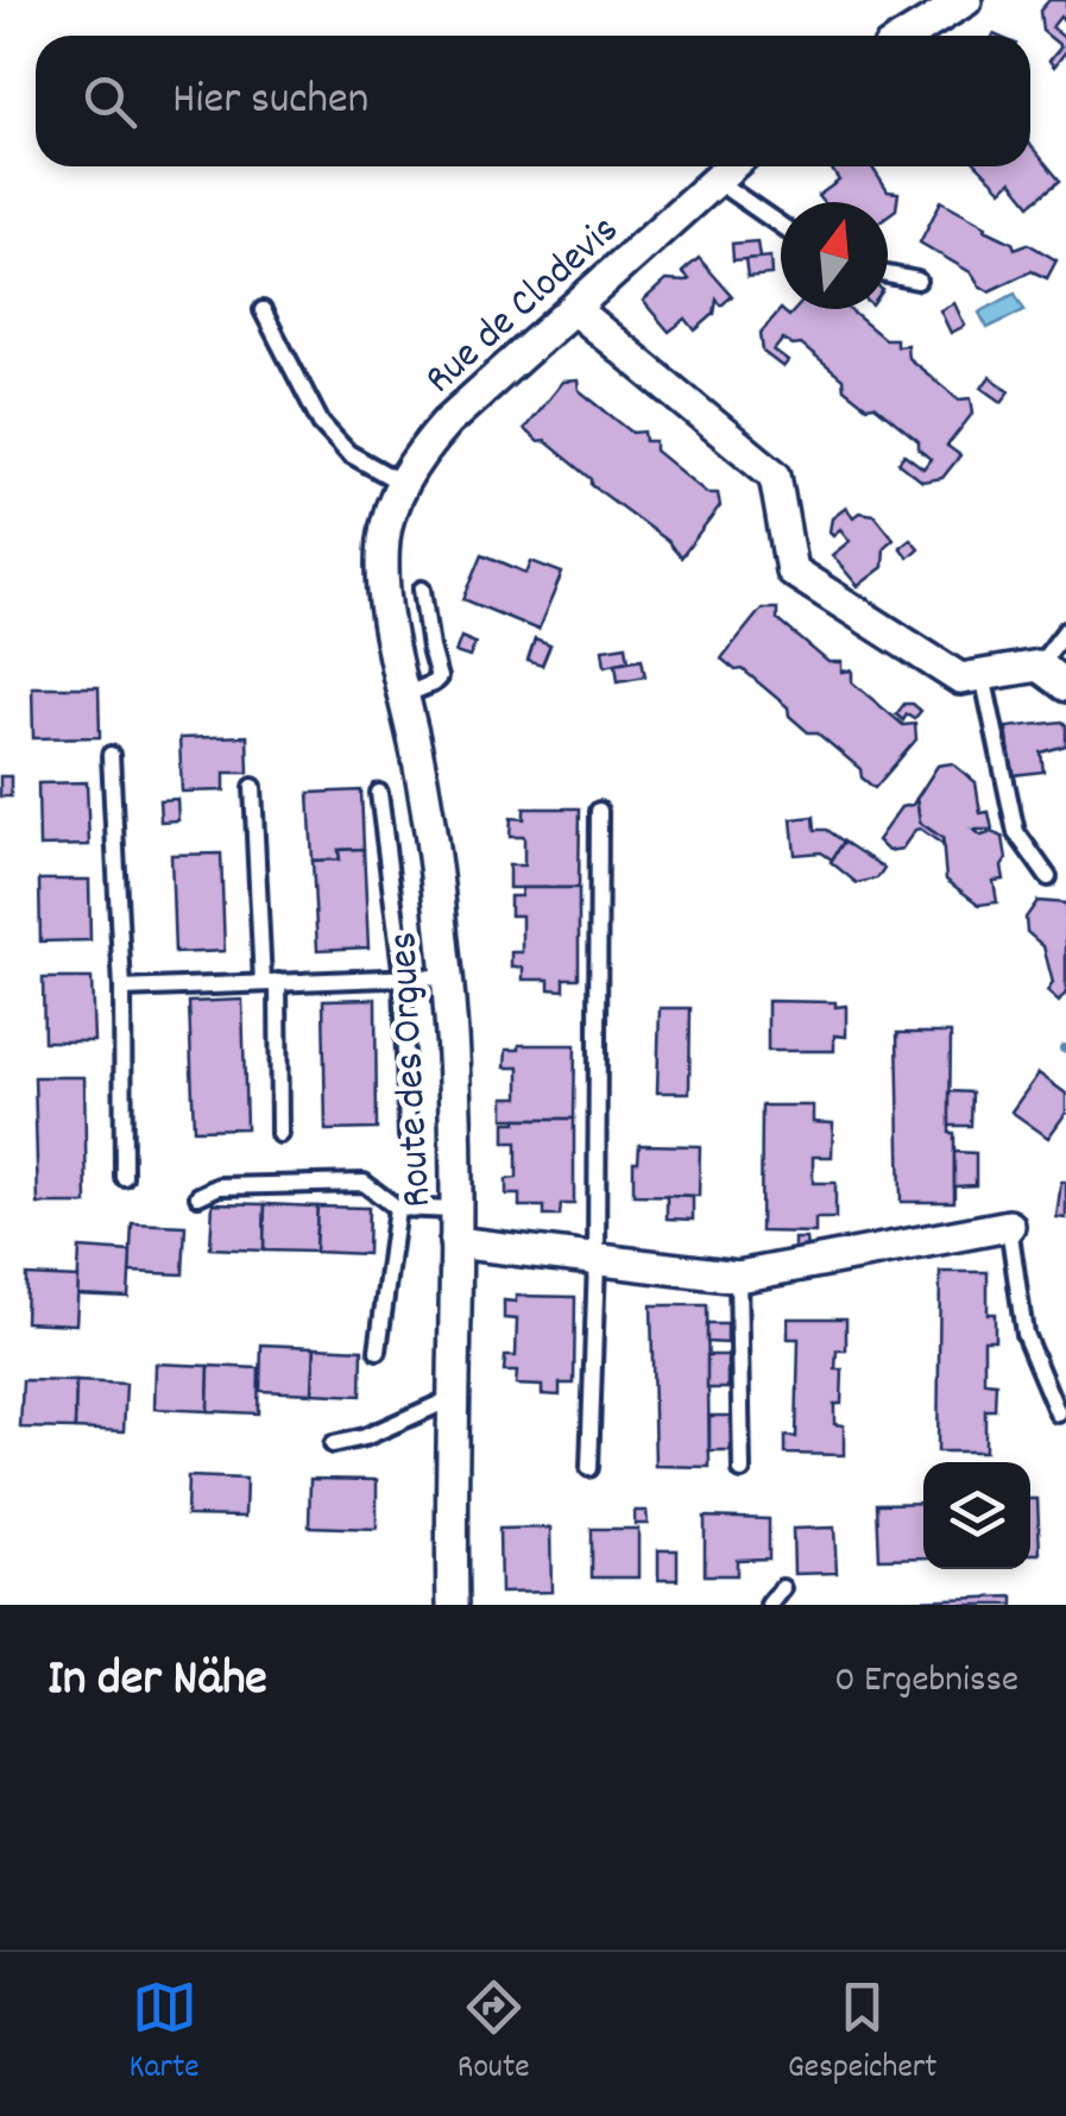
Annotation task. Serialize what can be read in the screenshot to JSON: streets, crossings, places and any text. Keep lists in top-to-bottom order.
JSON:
{
  "streets": {
    "street": ["Rue de Clodevis", "Route des Orgues"]
  },
  "crossings": [
    ["Rue de Clodevis", "Route des Orgues"]
  ],
  "north": "top",
  "page": {
    "search": "Hier suchen",
    "heading": ["In der Nähe", "0 Ergebnisse"],
    "nav": ["Karte", "Route", "Gespeichert"]
  }
}
